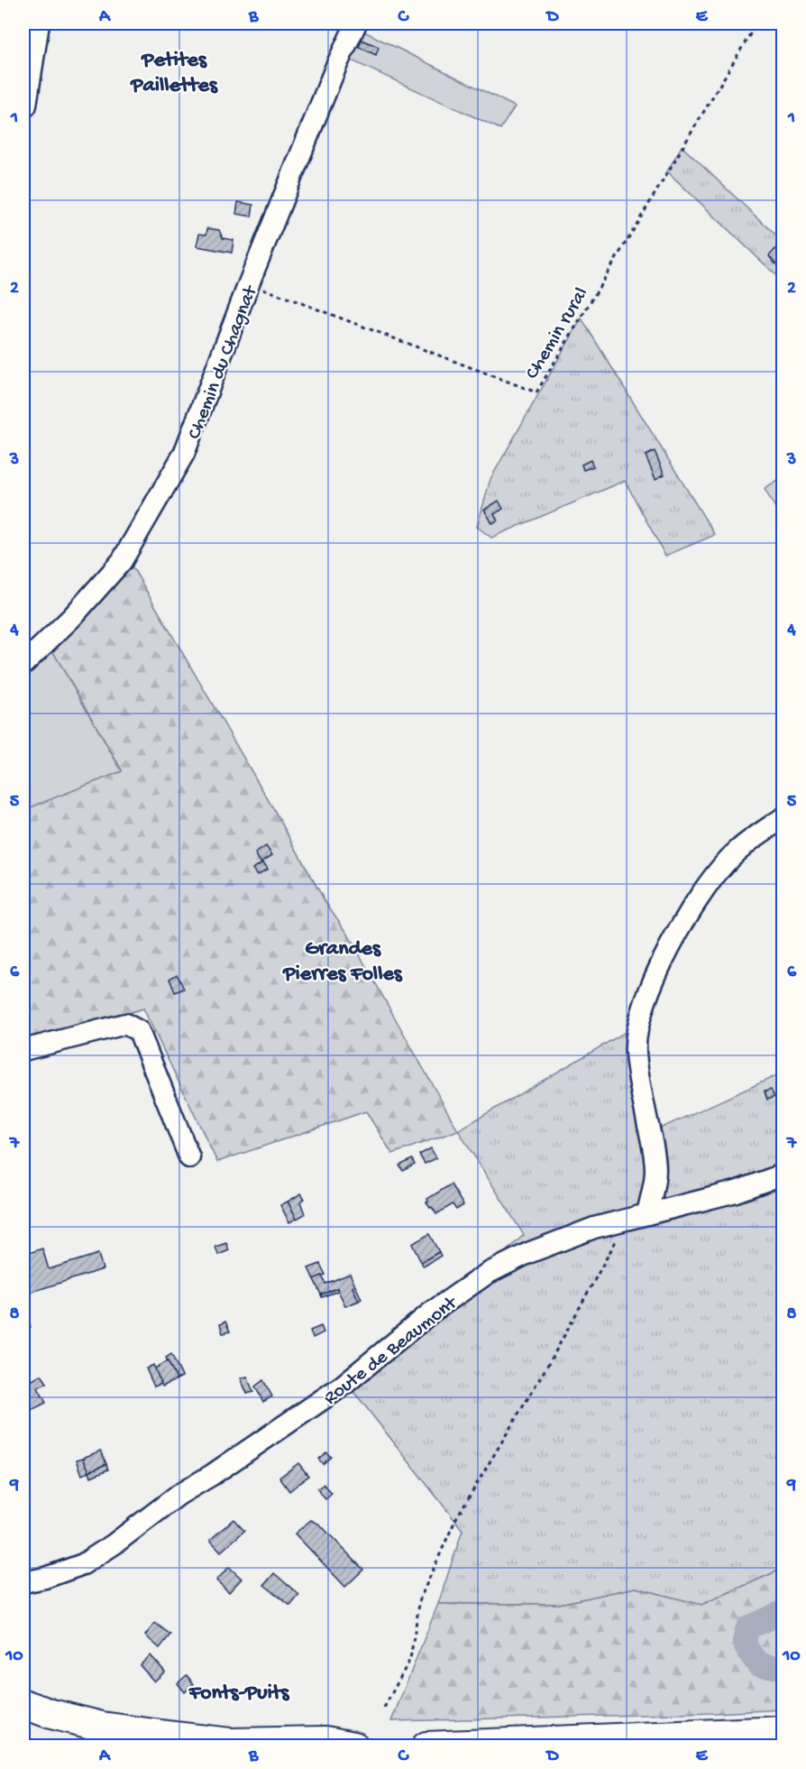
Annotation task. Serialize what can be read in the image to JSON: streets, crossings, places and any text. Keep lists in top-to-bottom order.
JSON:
{
  "streets": {
    "street": ["Chemin du Chagnat", "Route de Beaumont"],
    "path": ["Chemin rural"]
  },
  "crossings": [
    ["Chemin rural", "Chemin du Chagnat"]
  ],
  "districts": ["Petites Paillettes", "Grandes Pierres Folles", "Fonts-Puits"],
  "grid": {
    "columns": [
      "A",
      "B",
      "C",
      "D",
      "E"
    ],
    "rows": [
      "1",
      "2",
      "3",
      "4",
      "5",
      "6",
      "7",
      "8",
      "9",
      "10"
    ]
  }
}
